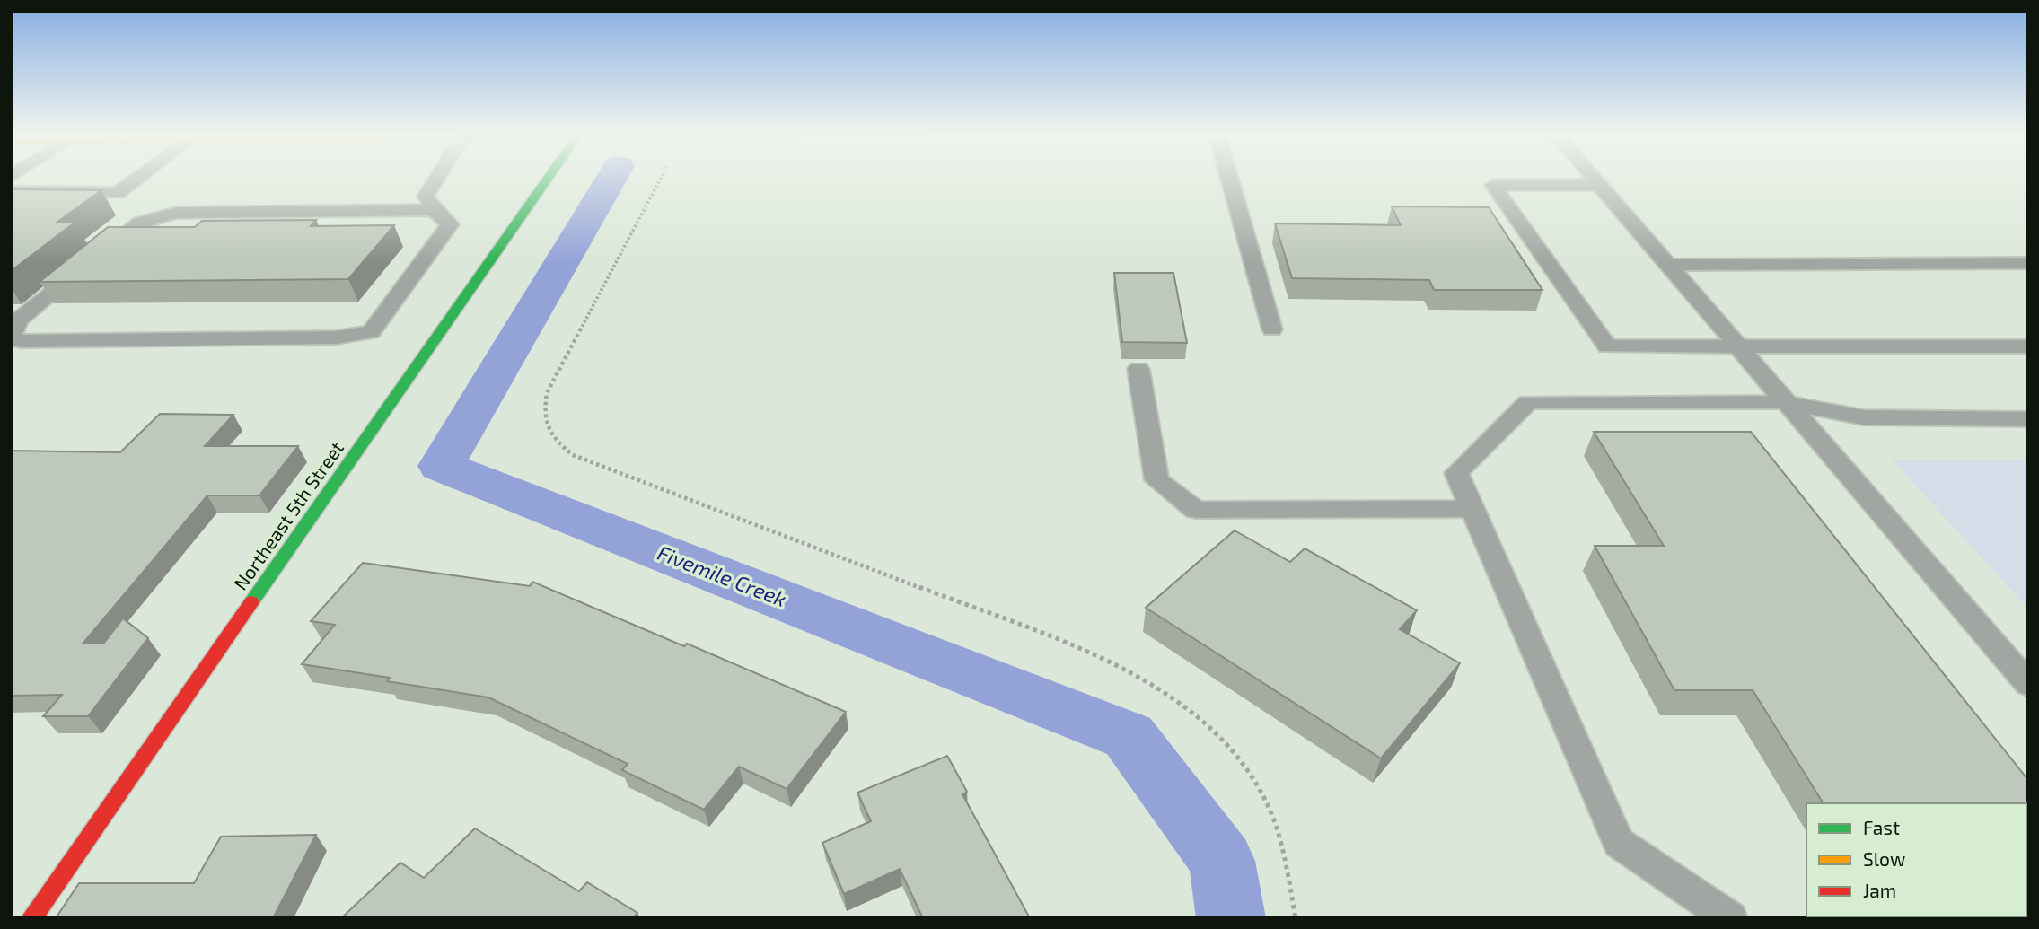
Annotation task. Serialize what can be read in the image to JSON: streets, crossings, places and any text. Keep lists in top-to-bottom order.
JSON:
{
  "streets": {
    "main road": ["Northeast 5th Street"]
  },
  "water": ["Fivemile Creek"],
  "legend": ["Fast", "Slow", "Jam"]
}
